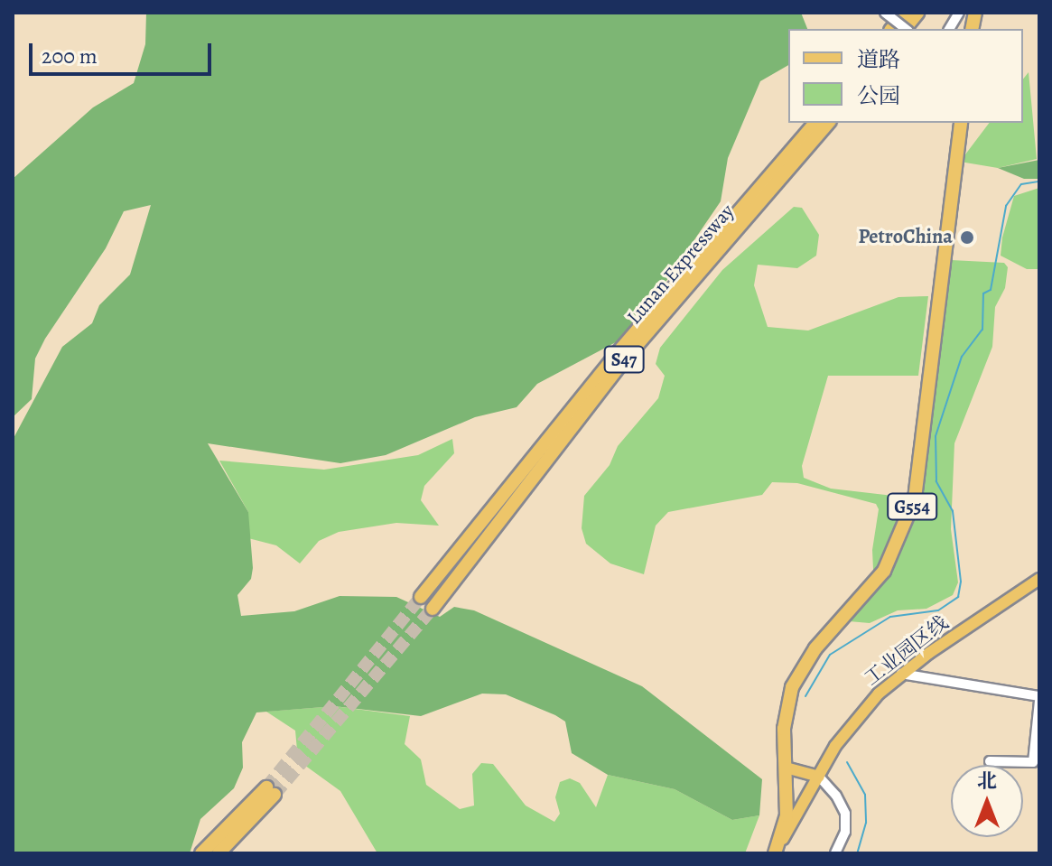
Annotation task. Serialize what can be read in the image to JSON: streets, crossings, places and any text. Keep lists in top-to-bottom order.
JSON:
{
  "streets": {
    "highway": ["Lunan Expressway", "S47", "G554"],
    "main road": ["工业园区线"]
  },
  "crossings": [
    ["G554", "工业园区线"]
  ],
  "places": ["PetroChina"],
  "legend": ["道路", "公园"],
  "scale_bar": "200 m",
  "north": "top"
}
